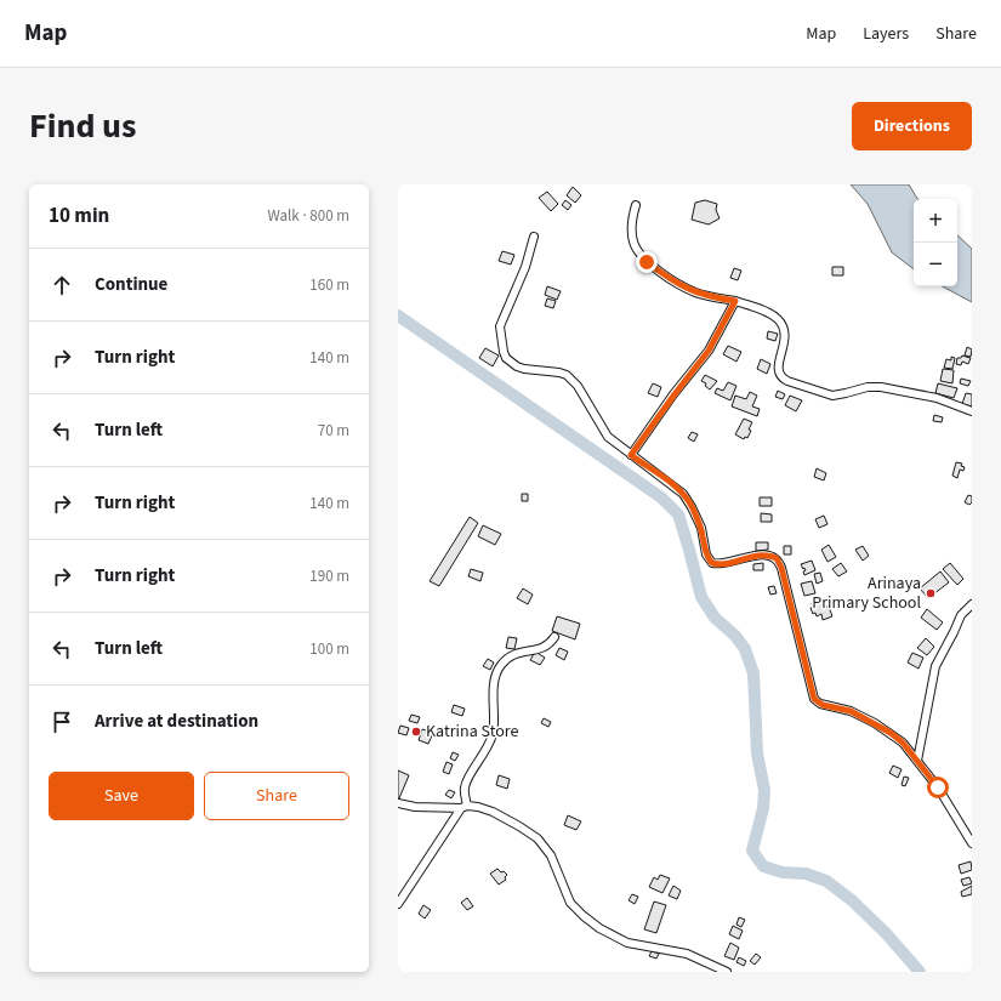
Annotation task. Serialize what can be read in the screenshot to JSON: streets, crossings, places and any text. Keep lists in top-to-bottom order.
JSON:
{
  "places": ["Arinaya Primary School", "Katrina Store"],
  "page": {
    "header": "Map",
    "nav": ["Map", "Layers", "Share"],
    "title": "Find us",
    "buttons": [
      "Directions",
      ["Save", "Share"]
    ],
    "heading": ["10 min", "Walk · 800 m"],
    "map_buttons": ["+", "−"],
    "list": [
      ["Continue", "160 m"],
      ["Turn right", "140 m"],
      ["Turn left", "70 m"],
      ["Turn right", "140 m"],
      ["Turn right", "190 m"],
      ["Turn left", "100 m"],
      "Arrive at destination"
    ]
  }
}
